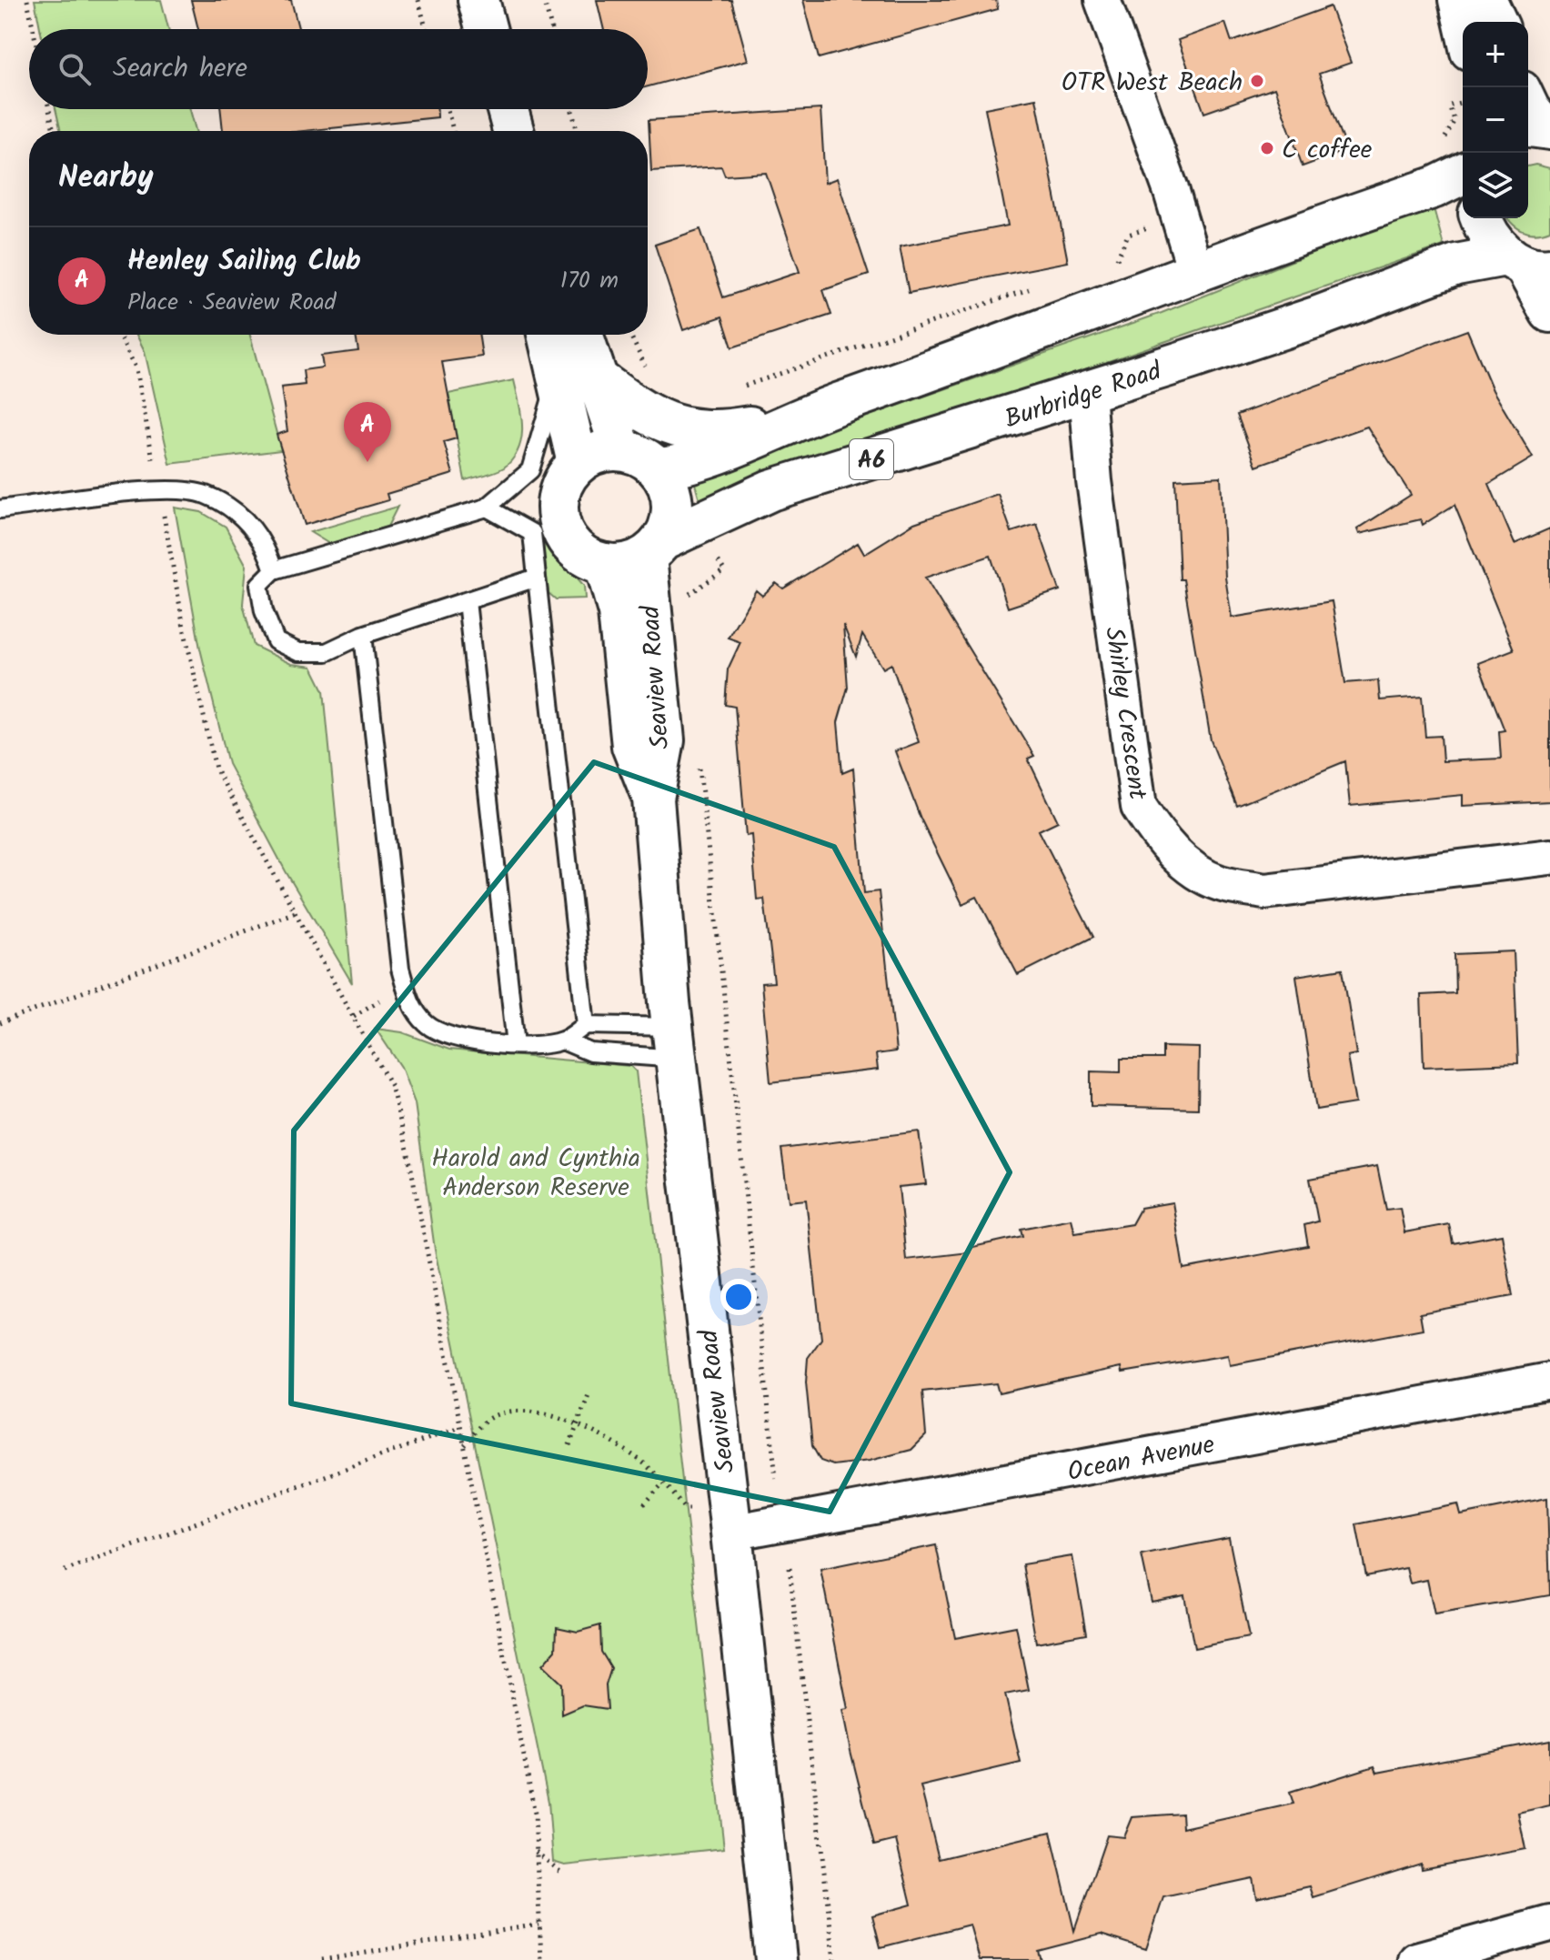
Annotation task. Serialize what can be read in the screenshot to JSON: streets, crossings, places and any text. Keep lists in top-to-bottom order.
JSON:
{
  "streets": {
    "main road": ["Burbridge Road", "A6", "Seaview Road"],
    "street": ["Shirley Crescent", "Ocean Avenue"]
  },
  "crossings": [
    ["Burbridge Road", "A6"],
    ["Burbridge Road", "Seaview Road"],
    ["Burbridge Road", "Shirley Crescent"],
    ["A6", "Seaview Road"],
    ["Seaview Road", "Ocean Avenue"]
  ],
  "parks": ["Harold and Cynthia Anderson Reserve"],
  "places": ["OTR West Beach", "C coffee"],
  "page": {
    "map_buttons": ["+", "−"],
    "search": "Search here",
    "heading": "Nearby",
    "list": [
      {
        "mark": "A",
        "name": "Henley Sailing Club",
        "note": "Place · Seaview Road",
        "value": "170 m"
      }
    ],
    "pins": "A"
  }
}
